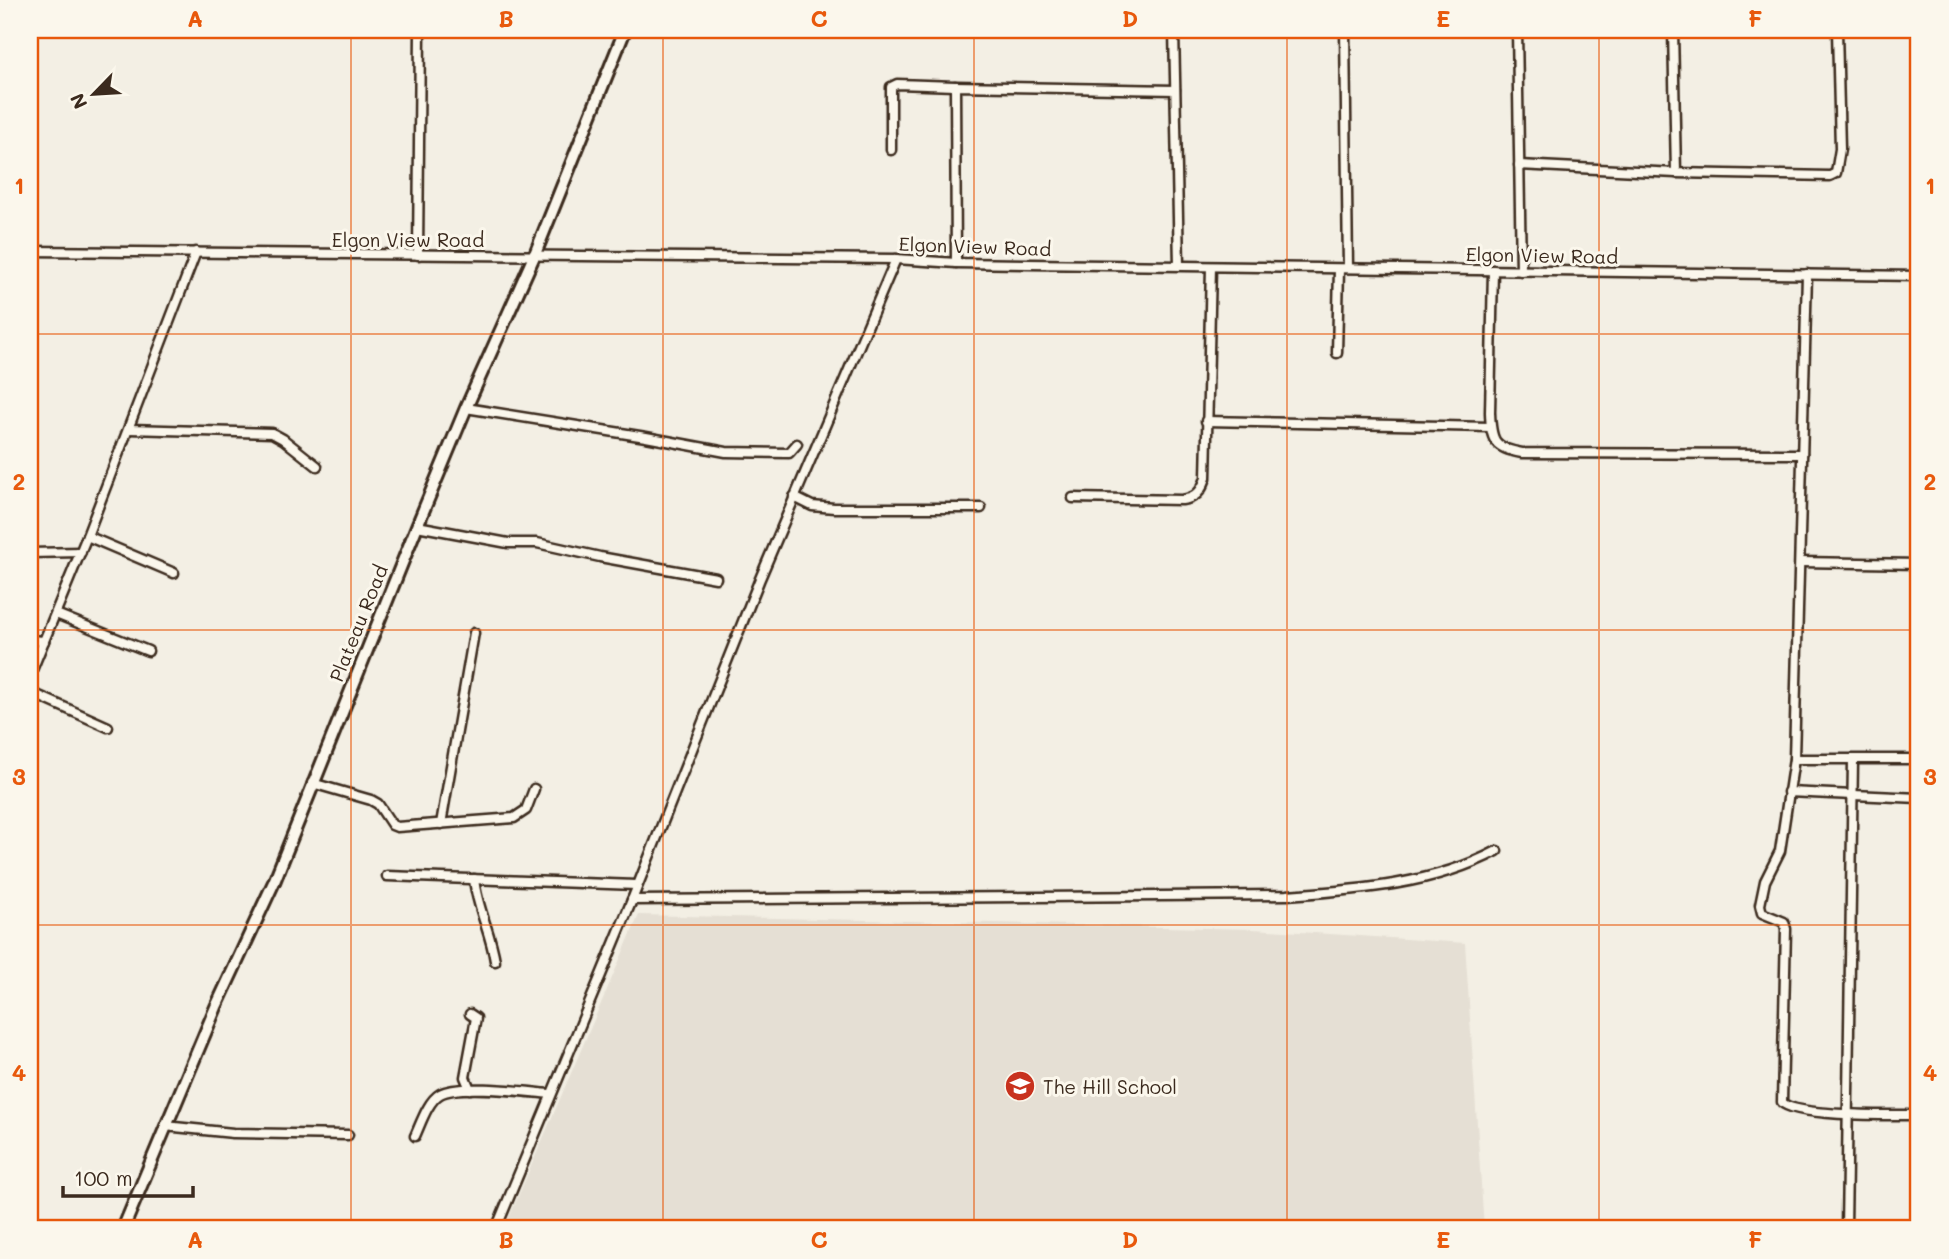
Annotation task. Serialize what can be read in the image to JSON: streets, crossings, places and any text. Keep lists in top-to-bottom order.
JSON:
{
  "streets": {
    "street": ["Elgon View Road", "Plateau Road"]
  },
  "crossings": [
    ["Elgon View Road", "Plateau Road"]
  ],
  "places": {
    "school or university": ["The Hill School"]
  },
  "scale_bar": "100 m",
  "north": "bottom left",
  "grid": {
    "columns": [
      "A",
      "B",
      "C",
      "D",
      "E",
      "F"
    ],
    "rows": [
      "1",
      "2",
      "3",
      "4"
    ]
  }
}
